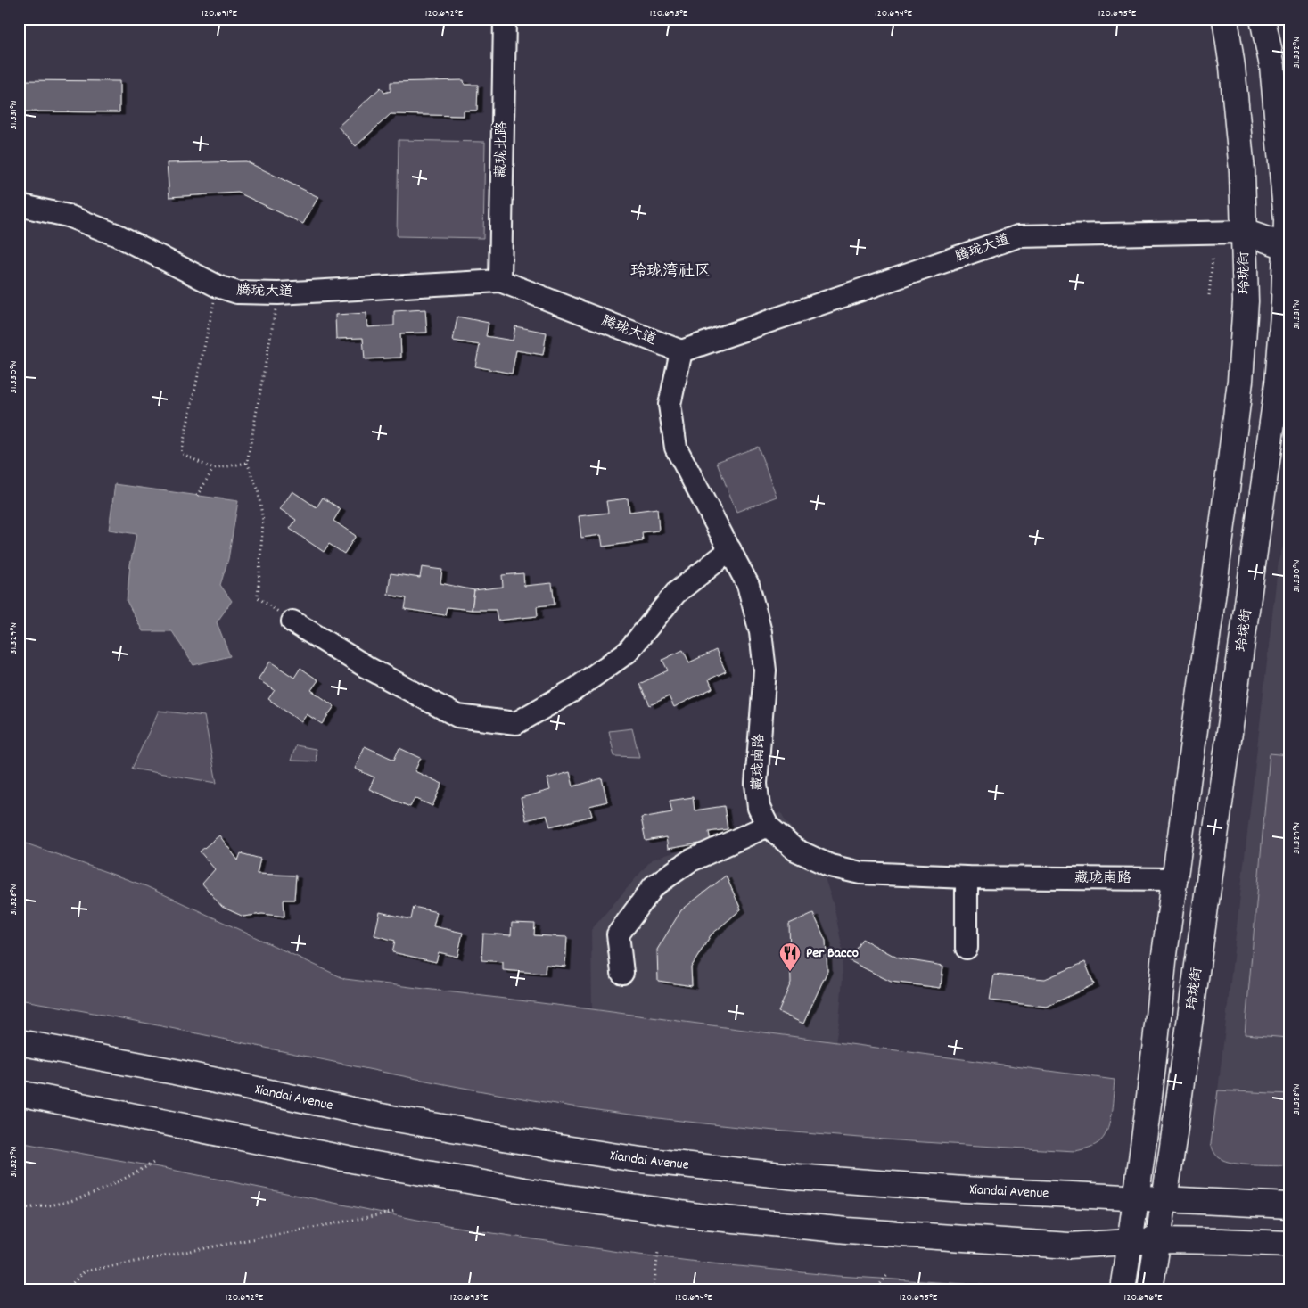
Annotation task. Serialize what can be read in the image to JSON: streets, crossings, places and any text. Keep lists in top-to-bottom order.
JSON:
{
  "streets": {
    "main road": ["玲珑街", "Xiandai Avenue"],
    "street": ["藏珑北路", "腾珑大道", "藏珑南路"]
  },
  "crossings": [
    ["藏珑北路", "腾珑大道"],
    ["腾珑大道", "玲珑街"],
    ["腾珑大道", "藏珑南路"],
    ["玲珑街", "藏珑南路"],
    ["玲珑街", "Xiandai Avenue"]
  ],
  "districts": ["玲珑湾社区"],
  "places": {
    "restaurant": ["Per Bacco"]
  },
  "coordinates": [
    "120.691°E",
    "120.692°E",
    "120.693°E",
    "120.694°E",
    "120.695°E",
    "31.332°N",
    "31.331°N",
    "31.330°N",
    "31.329°N",
    "31.328°N",
    "31.327°N",
    "120.696°E"
  ]
}
